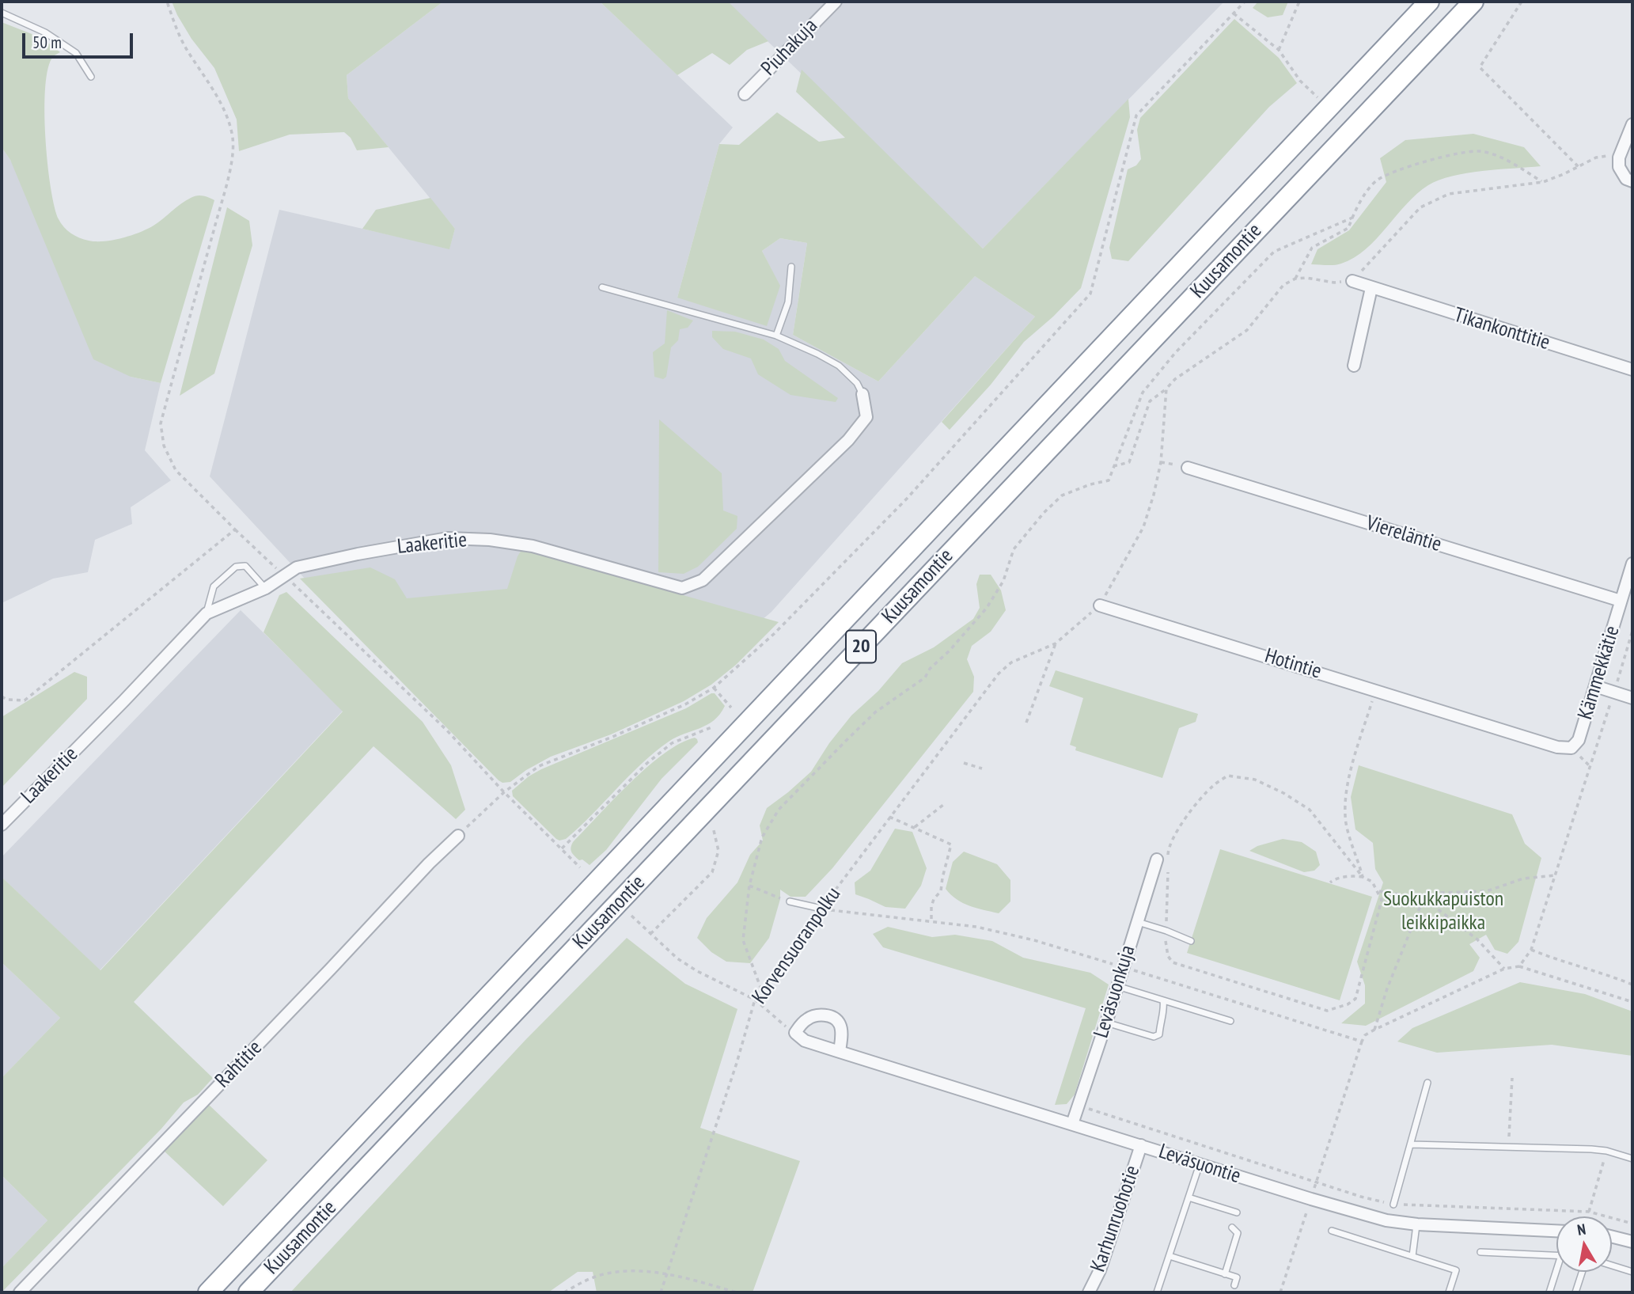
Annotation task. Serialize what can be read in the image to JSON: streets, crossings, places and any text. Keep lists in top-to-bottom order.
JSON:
{
  "streets": {
    "highway": ["Kuusamontie", "20"],
    "street": [
      "Piuhakuja",
      "Tikankonttitie",
      "Viereläntie",
      "Laakeritie",
      "Hotintie",
      "Kämmekkätie",
      "Leväsuonkuja",
      "Rahtitie",
      "Leväsuontie",
      "Karhunruohotie"
    ],
    "path": ["Korvensuoranpolku"]
  },
  "crossings": [
    ["Viereläntie", "Kämmekkätie"],
    ["Hotintie", "Kämmekkätie"],
    ["Hotintie", "Korvensuoranpolku"],
    ["Leväsuonkuja", "Leväsuontie"],
    ["Leväsuontie", "Karhunruohotie"]
  ],
  "parks": ["Suokukkapuiston leikkipaikka"],
  "scale_bar": "50 m",
  "north": "top"
}
